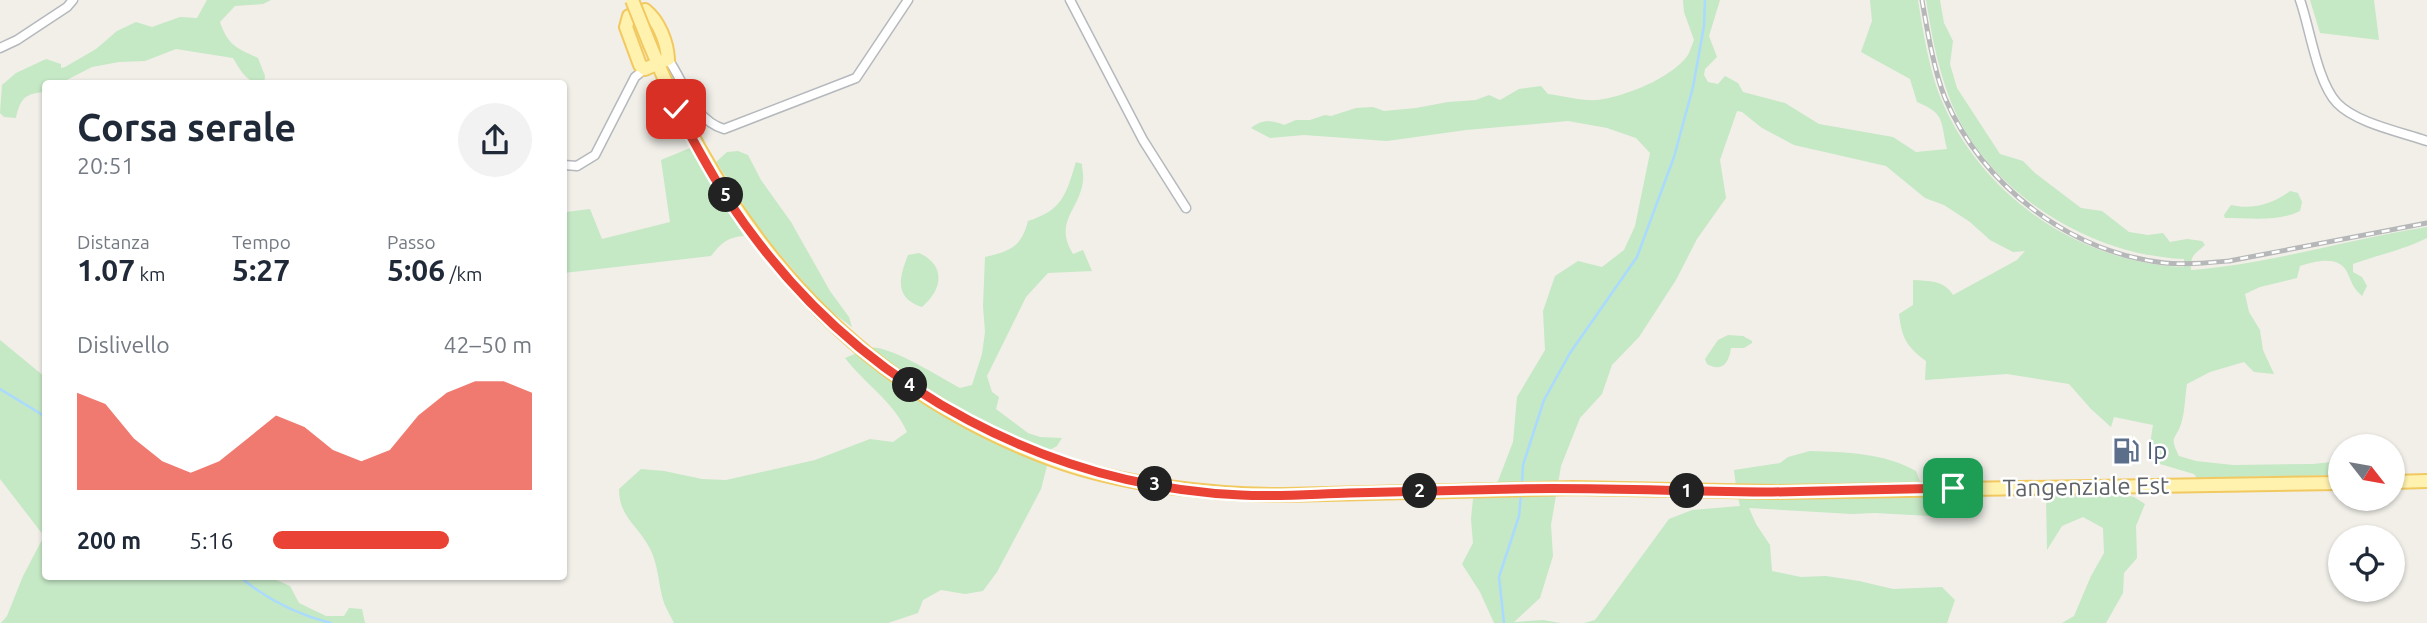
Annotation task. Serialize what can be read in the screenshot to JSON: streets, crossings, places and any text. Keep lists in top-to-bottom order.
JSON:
{
  "streets": {
    "main road": ["Tangenziale Est"]
  },
  "places": {
    "fuel station": ["Ip"]
  },
  "north": "bottom right",
  "page": {
    "heading": ["Corsa serale", "20:51"],
    "pins": [
      "5",
      "4",
      "3",
      "1",
      "2"
    ],
    "stats": [
      ["Distanza", "1.07 km"],
      ["Tempo", "5:27"],
      ["Passo", "5:06 /km"]
    ],
    "chart": ["Dislivello", "42–50 m"],
    "list": [
      {
        "name": "200 m",
        "note": "5:16"
      }
    ]
  }
}
